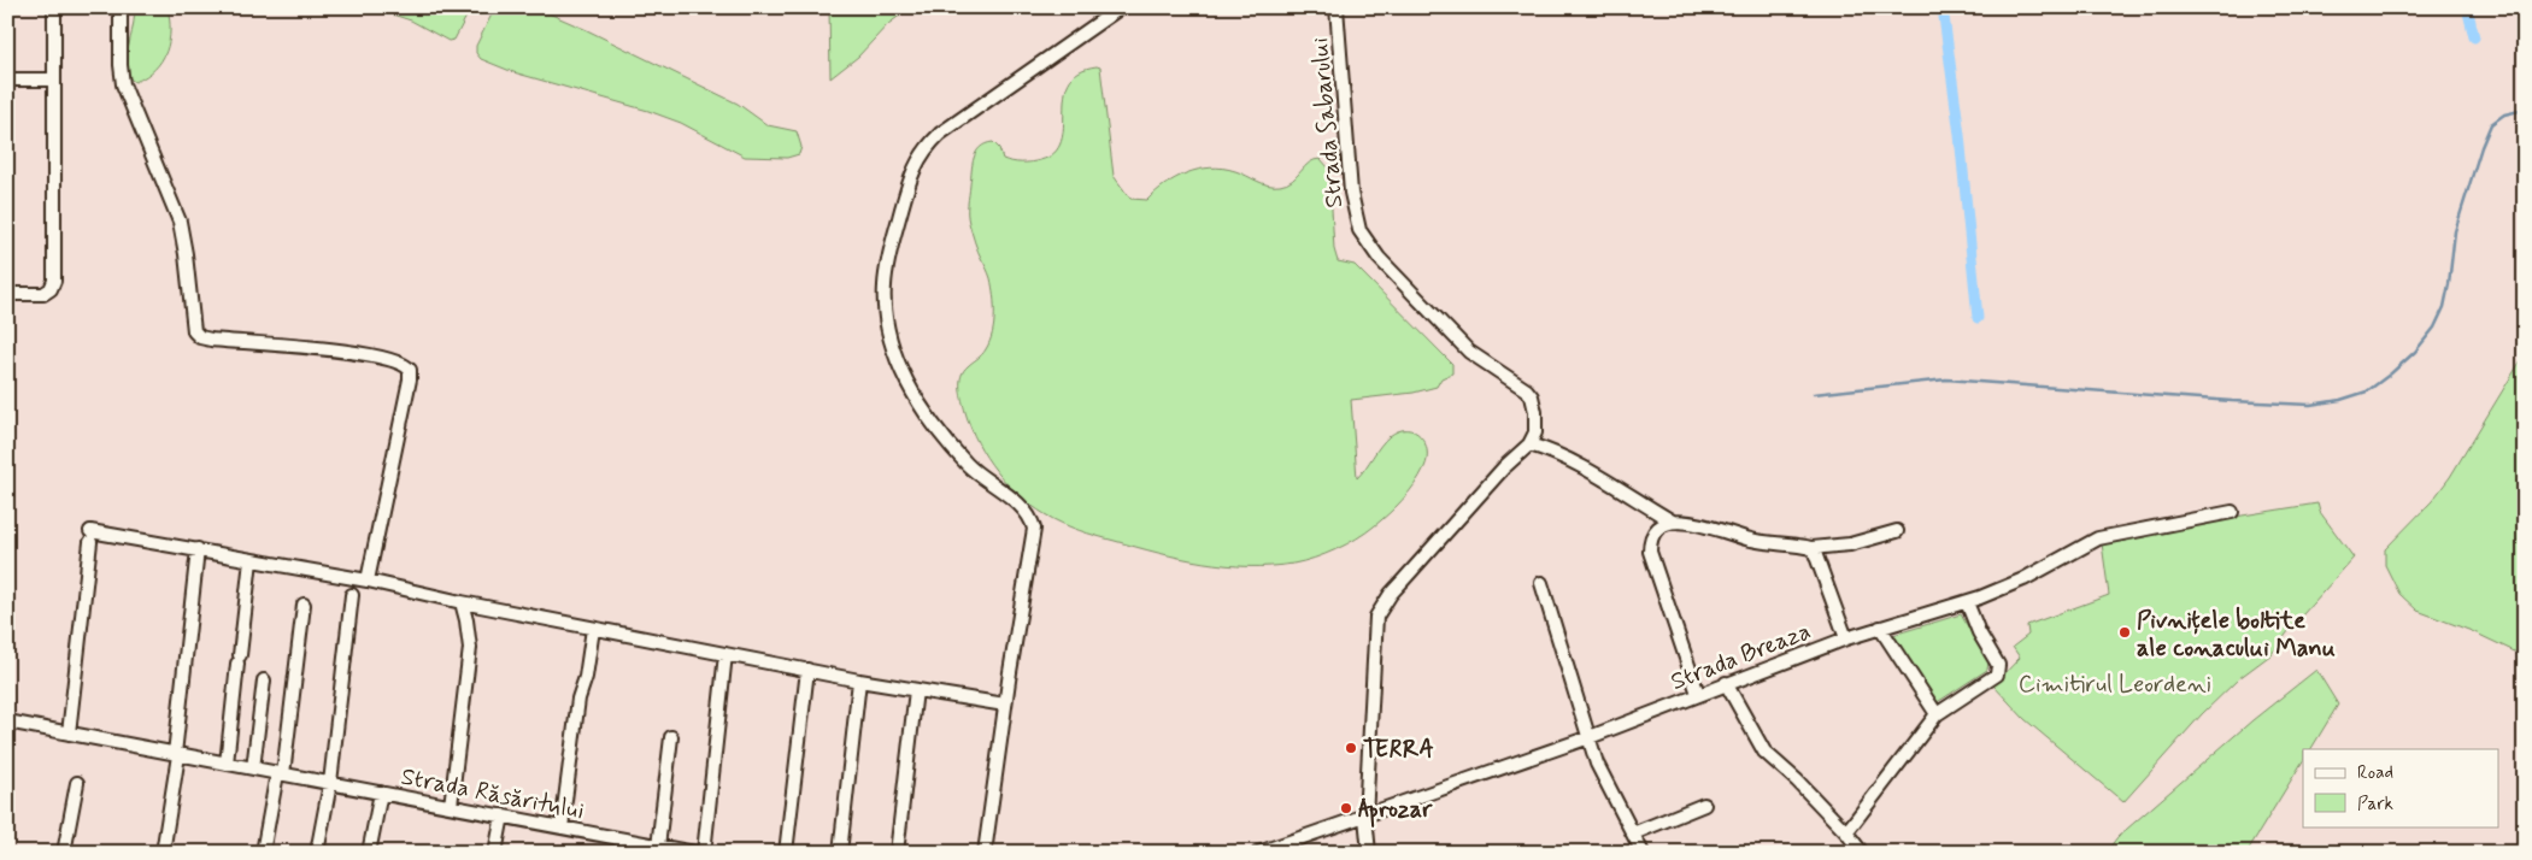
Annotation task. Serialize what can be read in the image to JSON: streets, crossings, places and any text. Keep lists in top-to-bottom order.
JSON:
{
  "streets": {
    "street": ["Strada Sabarului", "Strada Breaza", "Strada Răsăritului"]
  },
  "parks": ["Cimitirul Leordeni"],
  "places": ["Pivnițele boltite ale conacului Manu", "TERRA", "Aprozar"],
  "legend": ["Road", "Park"]
}
